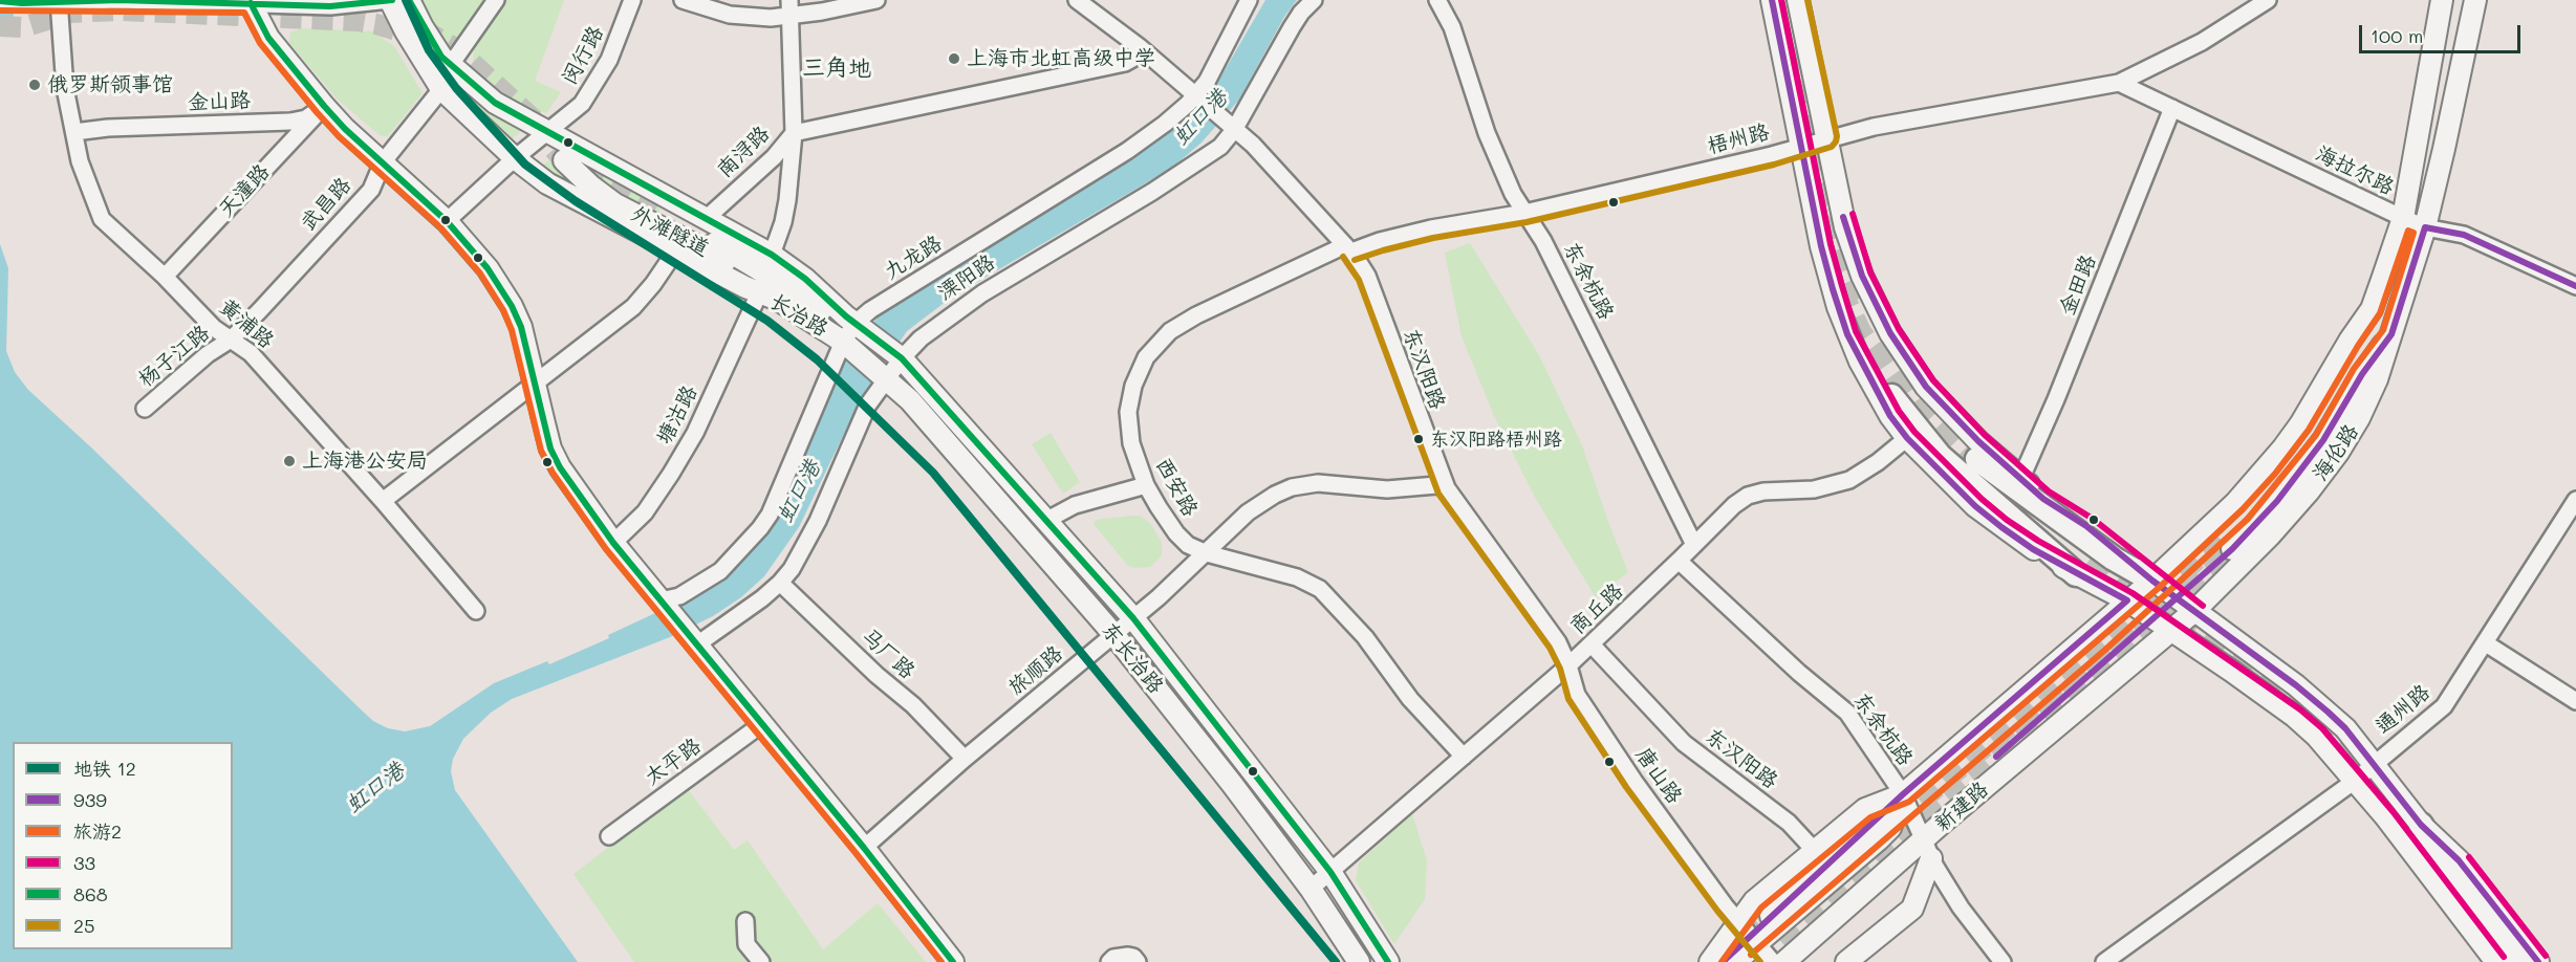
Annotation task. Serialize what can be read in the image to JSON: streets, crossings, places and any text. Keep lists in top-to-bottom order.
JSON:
{
  "streets": {
    "main road": [
      "外滩隧道",
      "长治路",
      "海伦路",
      "东长治路",
      "新建路"
    ],
    "street": [
      "闵行路",
      "金山路",
      "梧州路",
      "南浔路",
      "海拉尔路",
      "天潼路",
      "武昌路",
      "九龙路",
      "溧阳路",
      "东余杭路",
      "金田路",
      "黄浦路",
      "杨子江路",
      "东汉阳路",
      "塘沽路",
      "西安路",
      "商丘路",
      "马厂路",
      "旅顺路",
      "通州路",
      "太平路",
      "唐山路"
    ]
  },
  "crossings": [
    ["闵行路", "长治路"],
    ["金山路", "天潼路"],
    ["金山路", "黄浦路"],
    ["梧州路", "海拉尔路"],
    ["梧州路", "东余杭路"],
    ["梧州路", "东汉阳路"],
    ["梧州路", "西安路"],
    ["南浔路", "长治路"],
    ["南浔路", "东汉阳路"],
    ["海拉尔路", "金田路"],
    ["海拉尔路", "海伦路"],
    ["天潼路", "黄浦路"],
    ["武昌路", "长治路"],
    ["武昌路", "黄浦路"],
    ["武昌路", "杨子江路"],
    ["外滩隧道", "九龙路"],
    ["外滩隧道", "长治路"],
    ["外滩隧道", "塘沽路"],
    ["外滩隧道", "东长治路"],
    ["九龙路", "溧阳路"],
    ["九龙路", "长治路"],
    ["九龙路", "东汉阳路"],
    ["九龙路", "东长治路"],
    ["溧阳路", "长治路"],
    ["溧阳路", "东汉阳路"],
    ["溧阳路", "马厂路"],
    ["溧阳路", "东长治路"],
    ["东余杭路", "商丘路"],
    ["东余杭路", "新建路"],
    ["长治路", "黄浦路"],
    ["长治路", "塘沽路"],
    ["长治路", "东长治路"],
    ["黄浦路", "杨子江路"],
    ["东汉阳路", "西安路"],
    ["东汉阳路", "商丘路"],
    ["东汉阳路", "旅顺路"],
    ["东汉阳路", "唐山路"],
    ["海伦路", "新建路"],
    ["西安路", "商丘路"],
    ["西安路", "旅顺路"],
    ["商丘路", "东长治路"],
    ["商丘路", "唐山路"],
    ["马厂路", "旅顺路"],
    ["东长治路", "旅顺路"]
  ],
  "districts": ["三角地"],
  "water": ["虹口港"],
  "places": [
    "上海市北虹高级中学",
    "俄罗斯领事馆",
    "东汉阳路梧州路",
    "上海港公安局"
  ],
  "lines": [
    "metro line 12",
    "transit line 939",
    "transit line 33",
    "transit line 868",
    "transit line 25",
    "transit line 旅游2"
  ],
  "legend": [
    "地铁 12",
    "939",
    "旅游2",
    "33",
    "868",
    "25"
  ],
  "scale_bar": "100 m"
}
